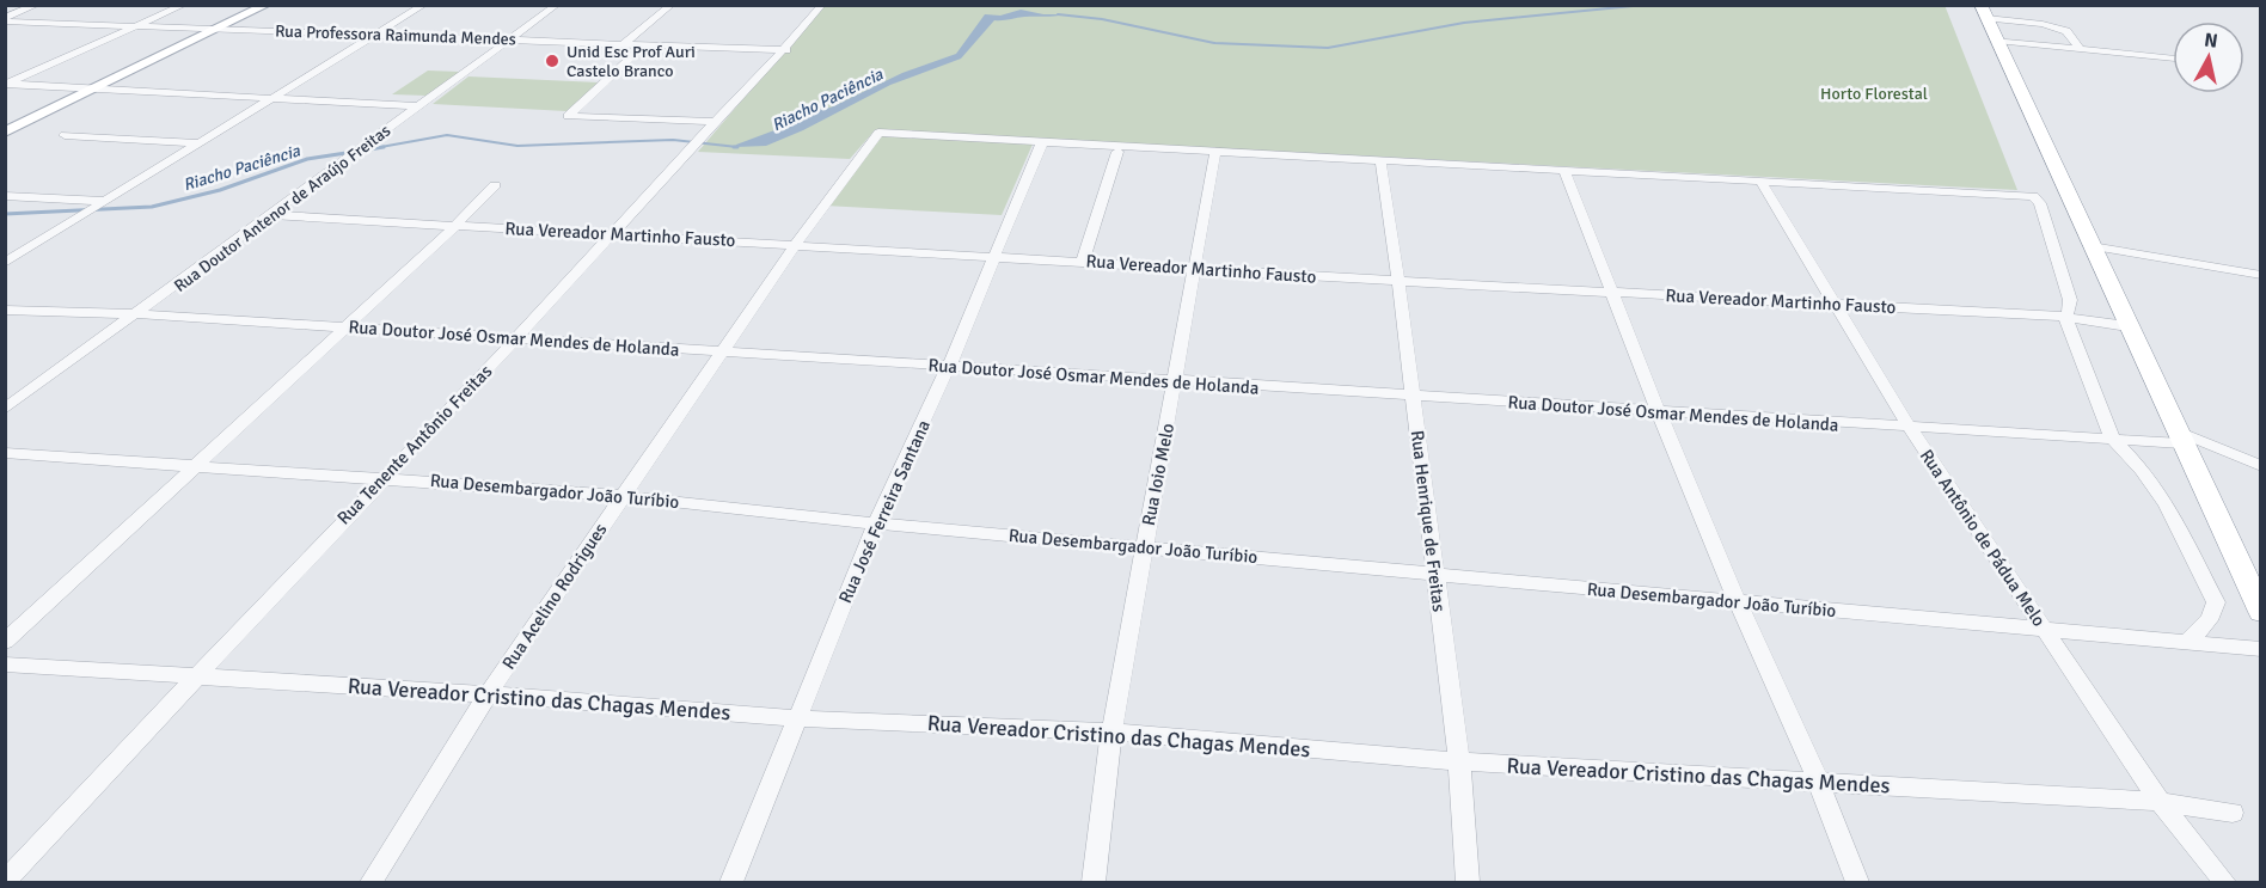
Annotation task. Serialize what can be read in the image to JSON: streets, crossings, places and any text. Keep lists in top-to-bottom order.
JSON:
{
  "streets": {
    "street": [
      "Rua Professora Raimunda Mendes",
      "Rua Doutor Antenor de Araújo Freitas",
      "Rua Vereador Martinho Fausto",
      "Rua Doutor José Osmar Mendes de Holanda",
      "Rua Tenente Antônio Freitas",
      "Rua Ioio Melo",
      "Rua Desembargador João Turíbio",
      "Rua José Ferreira Santana",
      "Rua Henrique de Freitas",
      "Rua Antônio de Pádua Melo",
      "Rua Acelino Rodrigues",
      "Rua Vereador Cristino das Chagas Mendes"
    ]
  },
  "crossings": [
    ["Rua Professora Raimunda Mendes", "Rua Doutor Antenor de Araújo Freitas"],
    ["Rua Professora Raimunda Mendes", "Rua Tenente Antônio Freitas"],
    ["Rua Doutor Antenor de Araújo Freitas", "Rua Vereador Martinho Fausto"],
    ["Rua Doutor Antenor de Araújo Freitas", "Rua Doutor José Osmar Mendes de Holanda"],
    ["Rua Vereador Martinho Fausto", "Rua Tenente Antônio Freitas"],
    ["Rua Vereador Martinho Fausto", "Rua Ioio Melo"],
    ["Rua Vereador Martinho Fausto", "Rua José Ferreira Santana"],
    ["Rua Vereador Martinho Fausto", "Rua Henrique de Freitas"],
    ["Rua Vereador Martinho Fausto", "Rua Antônio de Pádua Melo"],
    ["Rua Vereador Martinho Fausto", "Rua Acelino Rodrigues"],
    ["Rua Doutor José Osmar Mendes de Holanda", "Rua Tenente Antônio Freitas"],
    ["Rua Doutor José Osmar Mendes de Holanda", "Rua Ioio Melo"],
    ["Rua Doutor José Osmar Mendes de Holanda", "Rua José Ferreira Santana"],
    ["Rua Doutor José Osmar Mendes de Holanda", "Rua Henrique de Freitas"],
    ["Rua Doutor José Osmar Mendes de Holanda", "Rua Antônio de Pádua Melo"],
    ["Rua Doutor José Osmar Mendes de Holanda", "Rua Acelino Rodrigues"],
    ["Rua Tenente Antônio Freitas", "Rua Desembargador João Turíbio"],
    ["Rua Tenente Antônio Freitas", "Rua Vereador Cristino das Chagas Mendes"],
    ["Rua Ioio Melo", "Rua Desembargador João Turíbio"],
    ["Rua Ioio Melo", "Rua Vereador Cristino das Chagas Mendes"],
    ["Rua Desembargador João Turíbio", "Rua José Ferreira Santana"],
    ["Rua Desembargador João Turíbio", "Rua Henrique de Freitas"],
    ["Rua Desembargador João Turíbio", "Rua Antônio de Pádua Melo"],
    ["Rua Desembargador João Turíbio", "Rua Acelino Rodrigues"],
    ["Rua José Ferreira Santana", "Rua Acelino Rodrigues"],
    ["Rua José Ferreira Santana", "Rua Vereador Cristino das Chagas Mendes"],
    ["Rua Henrique de Freitas", "Rua Vereador Cristino das Chagas Mendes"],
    ["Rua Antônio de Pádua Melo", "Rua Vereador Cristino das Chagas Mendes"],
    ["Rua Acelino Rodrigues", "Rua Vereador Cristino das Chagas Mendes"]
  ],
  "water": ["Riacho Paciência"],
  "parks": ["Horto Florestal"],
  "places": ["Unid Esc Prof Auri Castelo Branco"],
  "north": "top"
}
